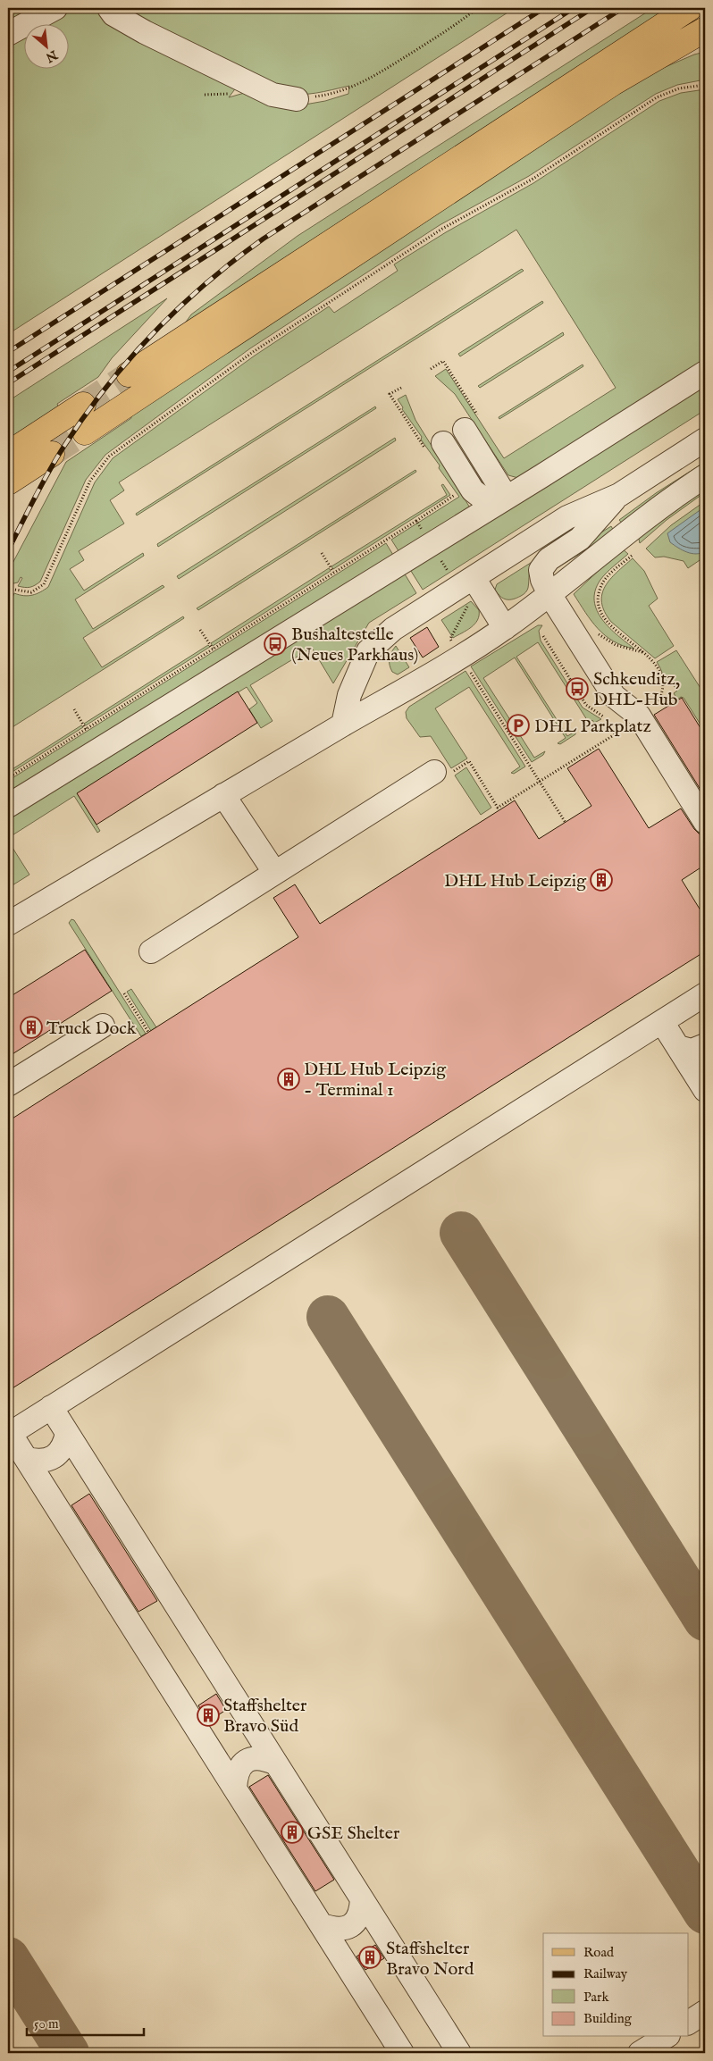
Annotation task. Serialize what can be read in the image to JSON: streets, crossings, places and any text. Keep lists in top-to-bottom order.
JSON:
{
  "places": {
    "bus stop": ["Bushaltestelle (Neues Parkhaus)", "Schkeuditz, DHL-Hub"],
    "parking": ["DHL Parkplatz"],
    "building": [
      "DHL Hub Leipzig",
      "Truck Dock",
      "DHL Hub Leipzig - Terminal 1",
      "Staffshelter Bravo Süd",
      "GSE Shelter",
      "Staffshelter Bravo Nord"
    ]
  },
  "legend": [
    "Road",
    "Railway",
    "Park",
    "Building"
  ],
  "scale_bar": "50 m",
  "north": "bottom right"
}
